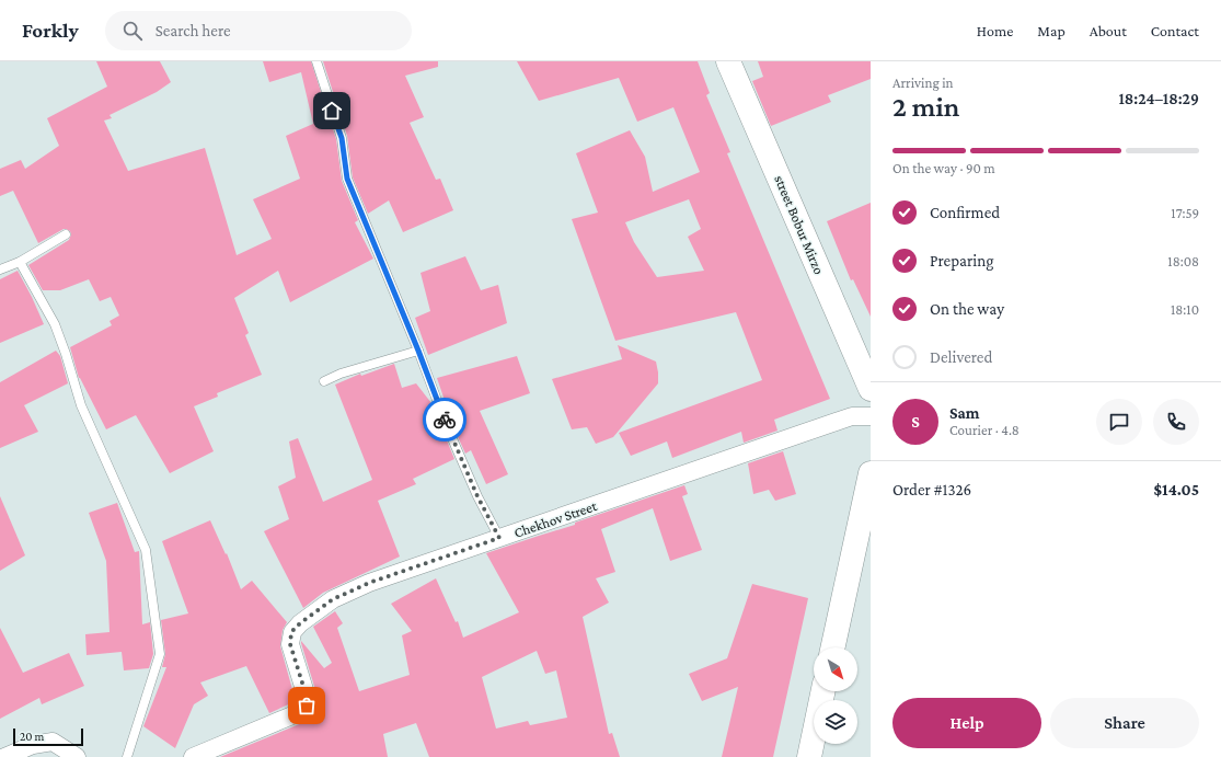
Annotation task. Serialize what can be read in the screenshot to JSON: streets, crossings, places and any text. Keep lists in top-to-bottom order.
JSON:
{
  "streets": {
    "street": ["street Bobur Mirzo", "Chekhov Street"]
  },
  "scale_bar": "20 m",
  "north": "bottom right",
  "page": {
    "header": "Forkly",
    "search": "Search here",
    "nav": [
      "Home",
      "Map",
      "About",
      "Contact"
    ],
    "heading": ["2 min", "Arriving in", "18:24–18:29"],
    "panel": [
      "Sam",
      "Courier · 4.8",
      "Order #1326",
      "$14.05"
    ],
    "bar": "On the way · 90 m",
    "list": [
      ["Confirmed", "17:59"],
      ["Preparing", "18:08"],
      ["On the way", "18:10"],
      "Delivered"
    ],
    "round": "S",
    "buttons": ["Help", "Share"],
    "scale": "20 m"
  }
}
